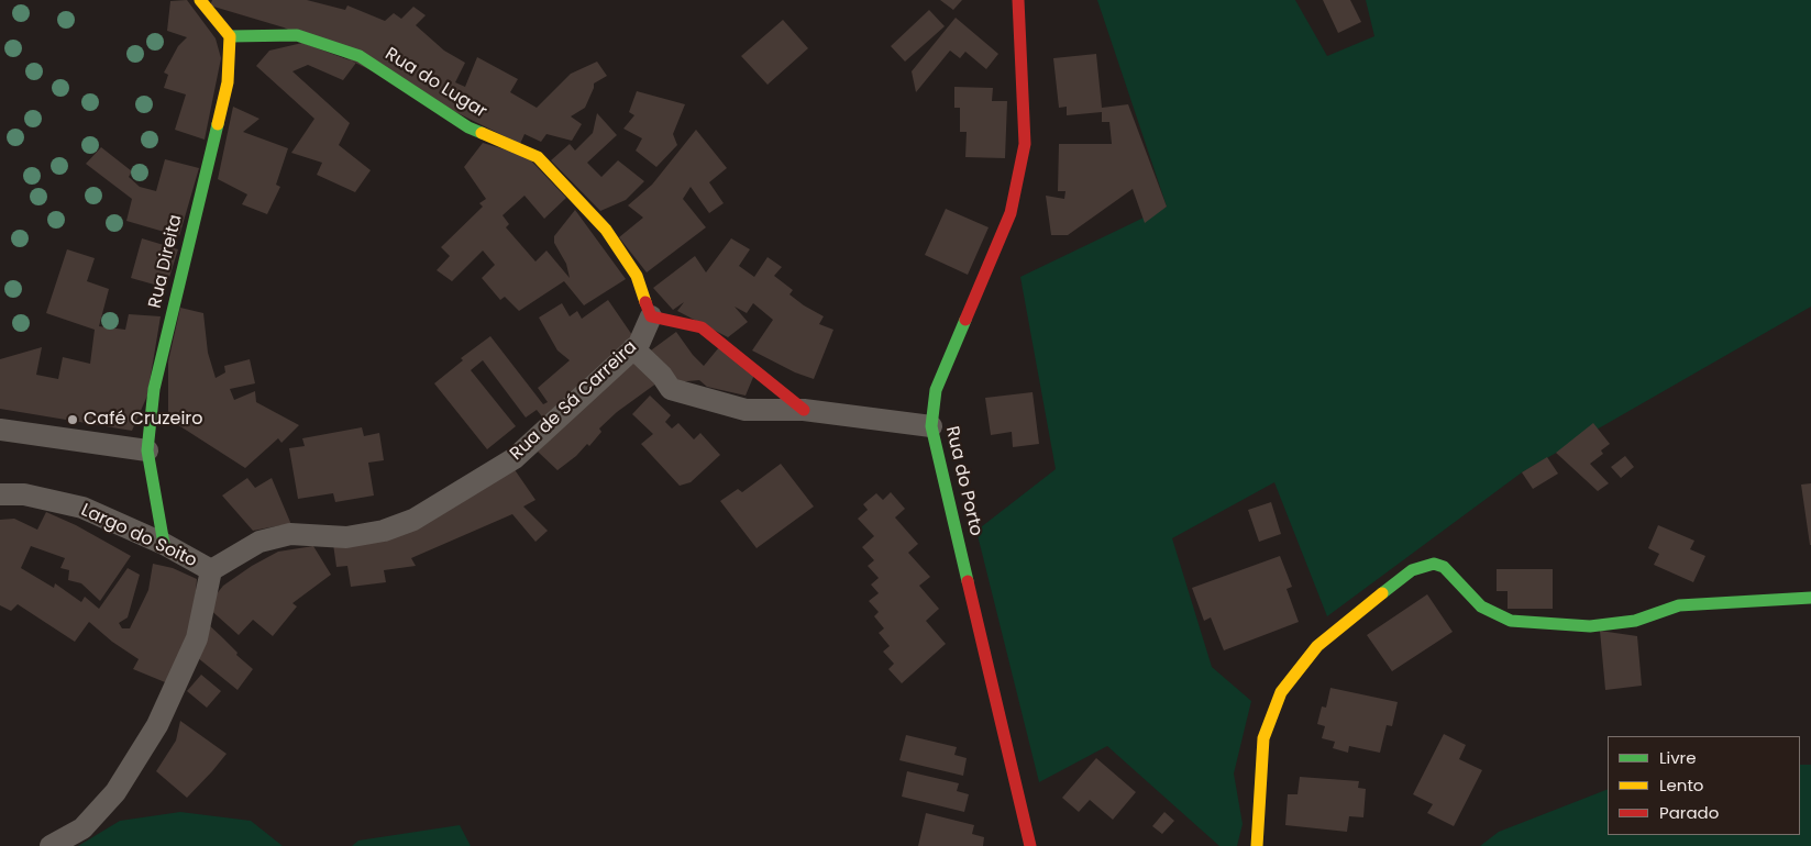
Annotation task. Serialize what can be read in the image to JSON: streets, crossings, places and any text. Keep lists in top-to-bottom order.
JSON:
{
  "streets": {
    "street": [
      "Rua do Lugar",
      "Rua Direita",
      "Rua de Sá Carreira",
      "Rua do Porto",
      "Largo do Soito"
    ]
  },
  "crossings": [
    ["Rua do Lugar", "Rua Direita"],
    ["Rua do Lugar", "Rua de Sá Carreira"],
    ["Rua Direita", "Largo do Soito"],
    ["Rua de Sá Carreira", "Largo do Soito"]
  ],
  "places": ["Café Cruzeiro"],
  "legend": ["Livre", "Lento", "Parado"]
}
